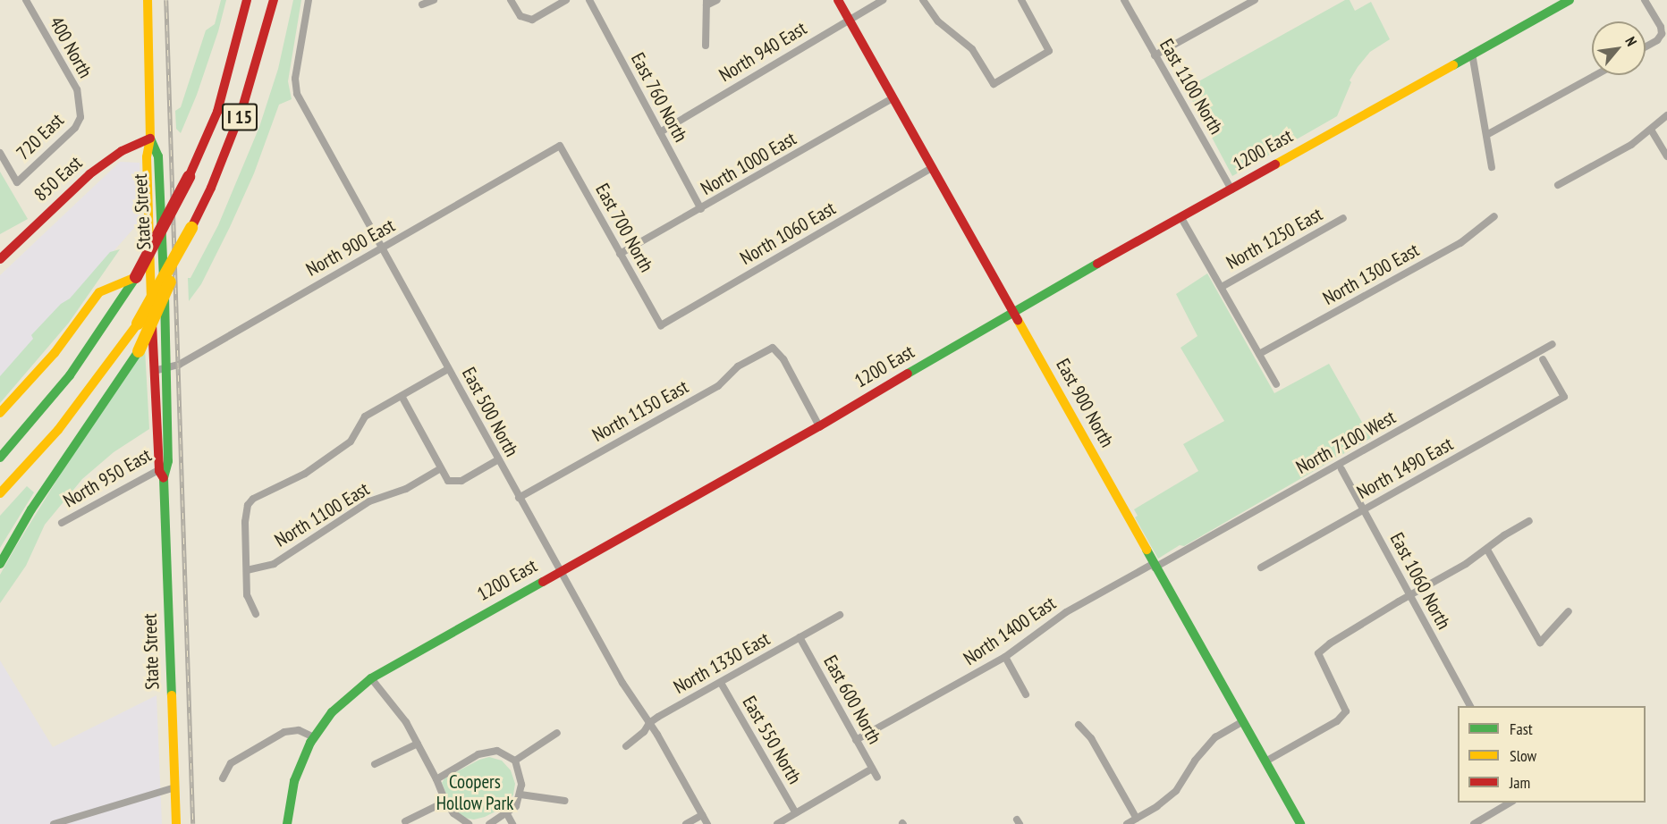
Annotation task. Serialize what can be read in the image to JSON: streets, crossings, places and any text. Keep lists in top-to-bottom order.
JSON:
{
  "streets": {
    "main road": [
      "I 15",
      "1200 East",
      "850 East",
      "State Street",
      "East 900 North"
    ],
    "street": [
      "400 North",
      "North 940 East",
      "East 1100 North",
      "East 760 North",
      "720 East",
      "North 1000 East",
      "East 700 North",
      "North 1060 East",
      "North 1250 East",
      "North 900 East",
      "North 1300 East",
      "North 1150 East",
      "East 500 North",
      "North 7100 West",
      "North 1490 East",
      "North 950 East",
      "North 1100 East",
      "East 1060 North",
      "North 1400 East",
      "North 1330 East",
      "East 600 North",
      "East 550 North"
    ]
  },
  "crossings": [
    ["400 North", "720 East"],
    ["North 940 East", "East 760 North"],
    ["North 940 East", "East 900 North"],
    ["East 1100 North", "1200 East"],
    ["East 760 North", "North 1000 East"],
    ["1200 East", "East 900 North"],
    ["1200 East", "North 1150 East"],
    ["1200 East", "East 500 North"],
    ["North 1000 East", "East 700 North"],
    ["North 1000 East", "East 900 North"],
    ["850 East", "State Street"],
    ["State Street", "North 900 East"],
    ["State Street", "North 950 East"],
    ["East 700 North", "North 1060 East"],
    ["East 700 North", "North 900 East"],
    ["North 1060 East", "East 900 North"],
    ["North 900 East", "East 500 North"],
    ["East 900 North", "North 7100 West"],
    ["East 900 North", "North 1400 East"],
    ["North 1150 East", "East 500 North"],
    ["East 500 North", "North 1330 East"],
    ["North 7100 West", "North 1400 East"],
    ["North 1490 East", "East 1060 North"],
    ["North 1400 East", "East 600 North"],
    ["North 1330 East", "East 600 North"],
    ["North 1330 East", "East 550 North"]
  ],
  "parks": ["Coopers Hollow Park"],
  "legend": ["Fast", "Slow", "Jam"],
  "north": "top right"
}
